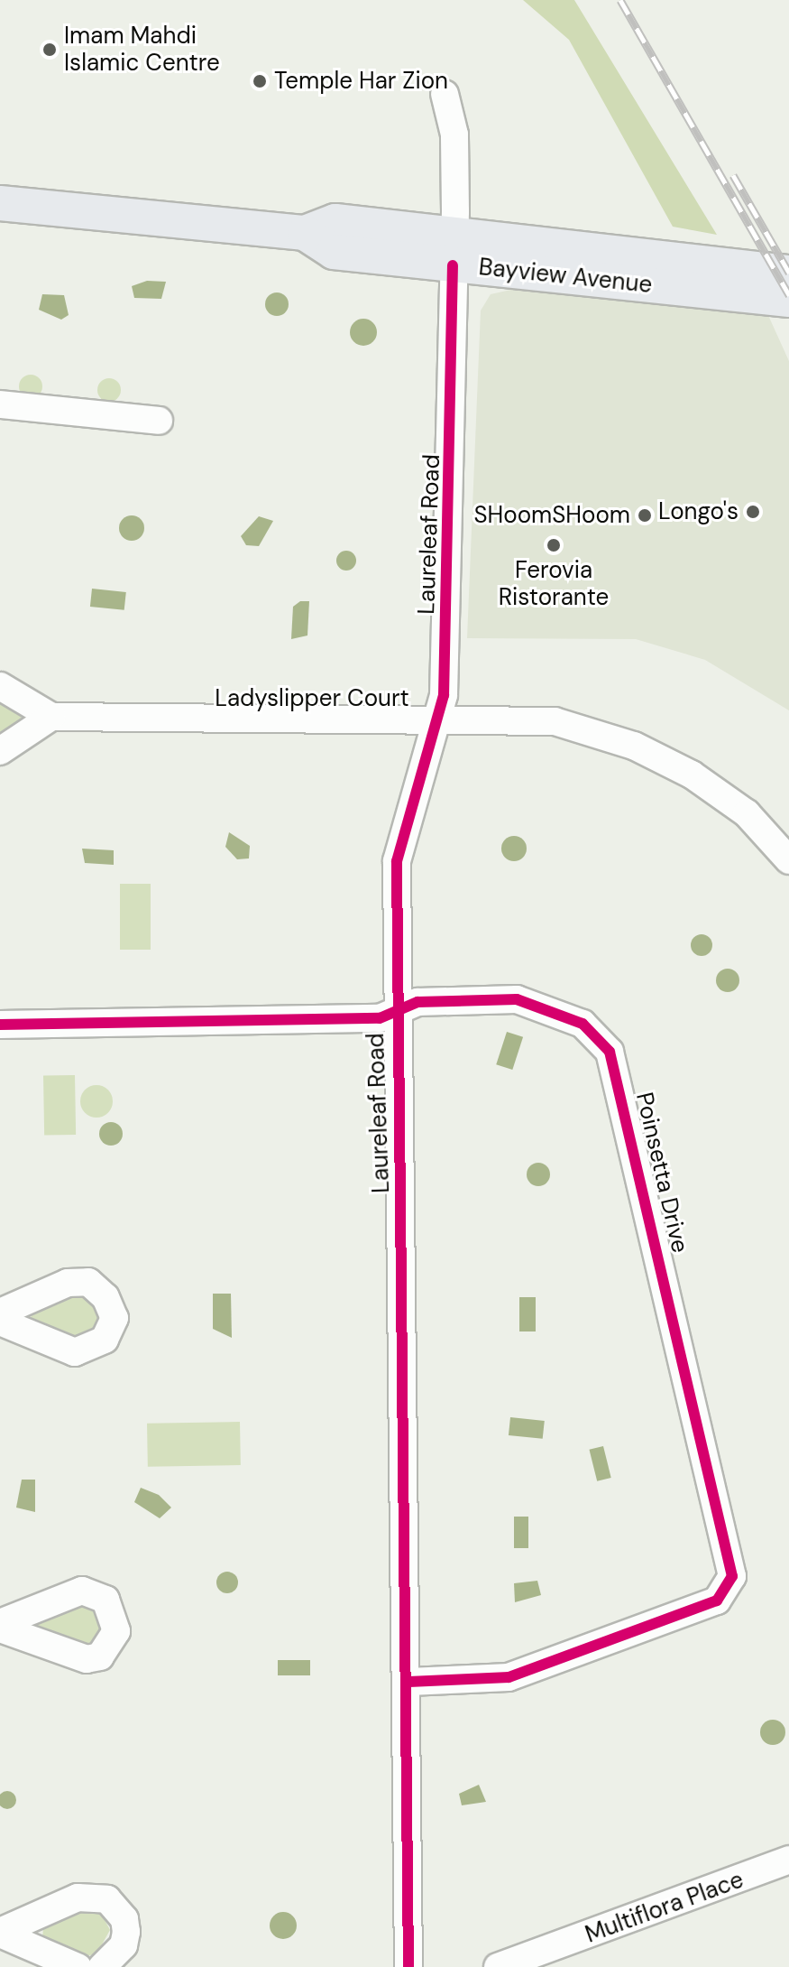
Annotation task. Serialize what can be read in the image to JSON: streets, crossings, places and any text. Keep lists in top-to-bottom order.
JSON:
{
  "streets": {
    "main road": ["Bayview Avenue"],
    "street": [
      "Laureleaf Road",
      "Ladyslipper Court",
      "Poinsetta Drive",
      "Multiflora Place"
    ]
  },
  "crossings": [
    ["Bayview Avenue", "Laureleaf Road"],
    ["Laureleaf Road", "Ladyslipper Court"],
    ["Laureleaf Road", "Poinsetta Drive"]
  ],
  "places": [
    "Imam Mahdi Islamic Centre",
    "Temple Har Zion",
    "Longo's",
    "SHoomSHoom",
    "Ferovia Ristorante"
  ]
}
